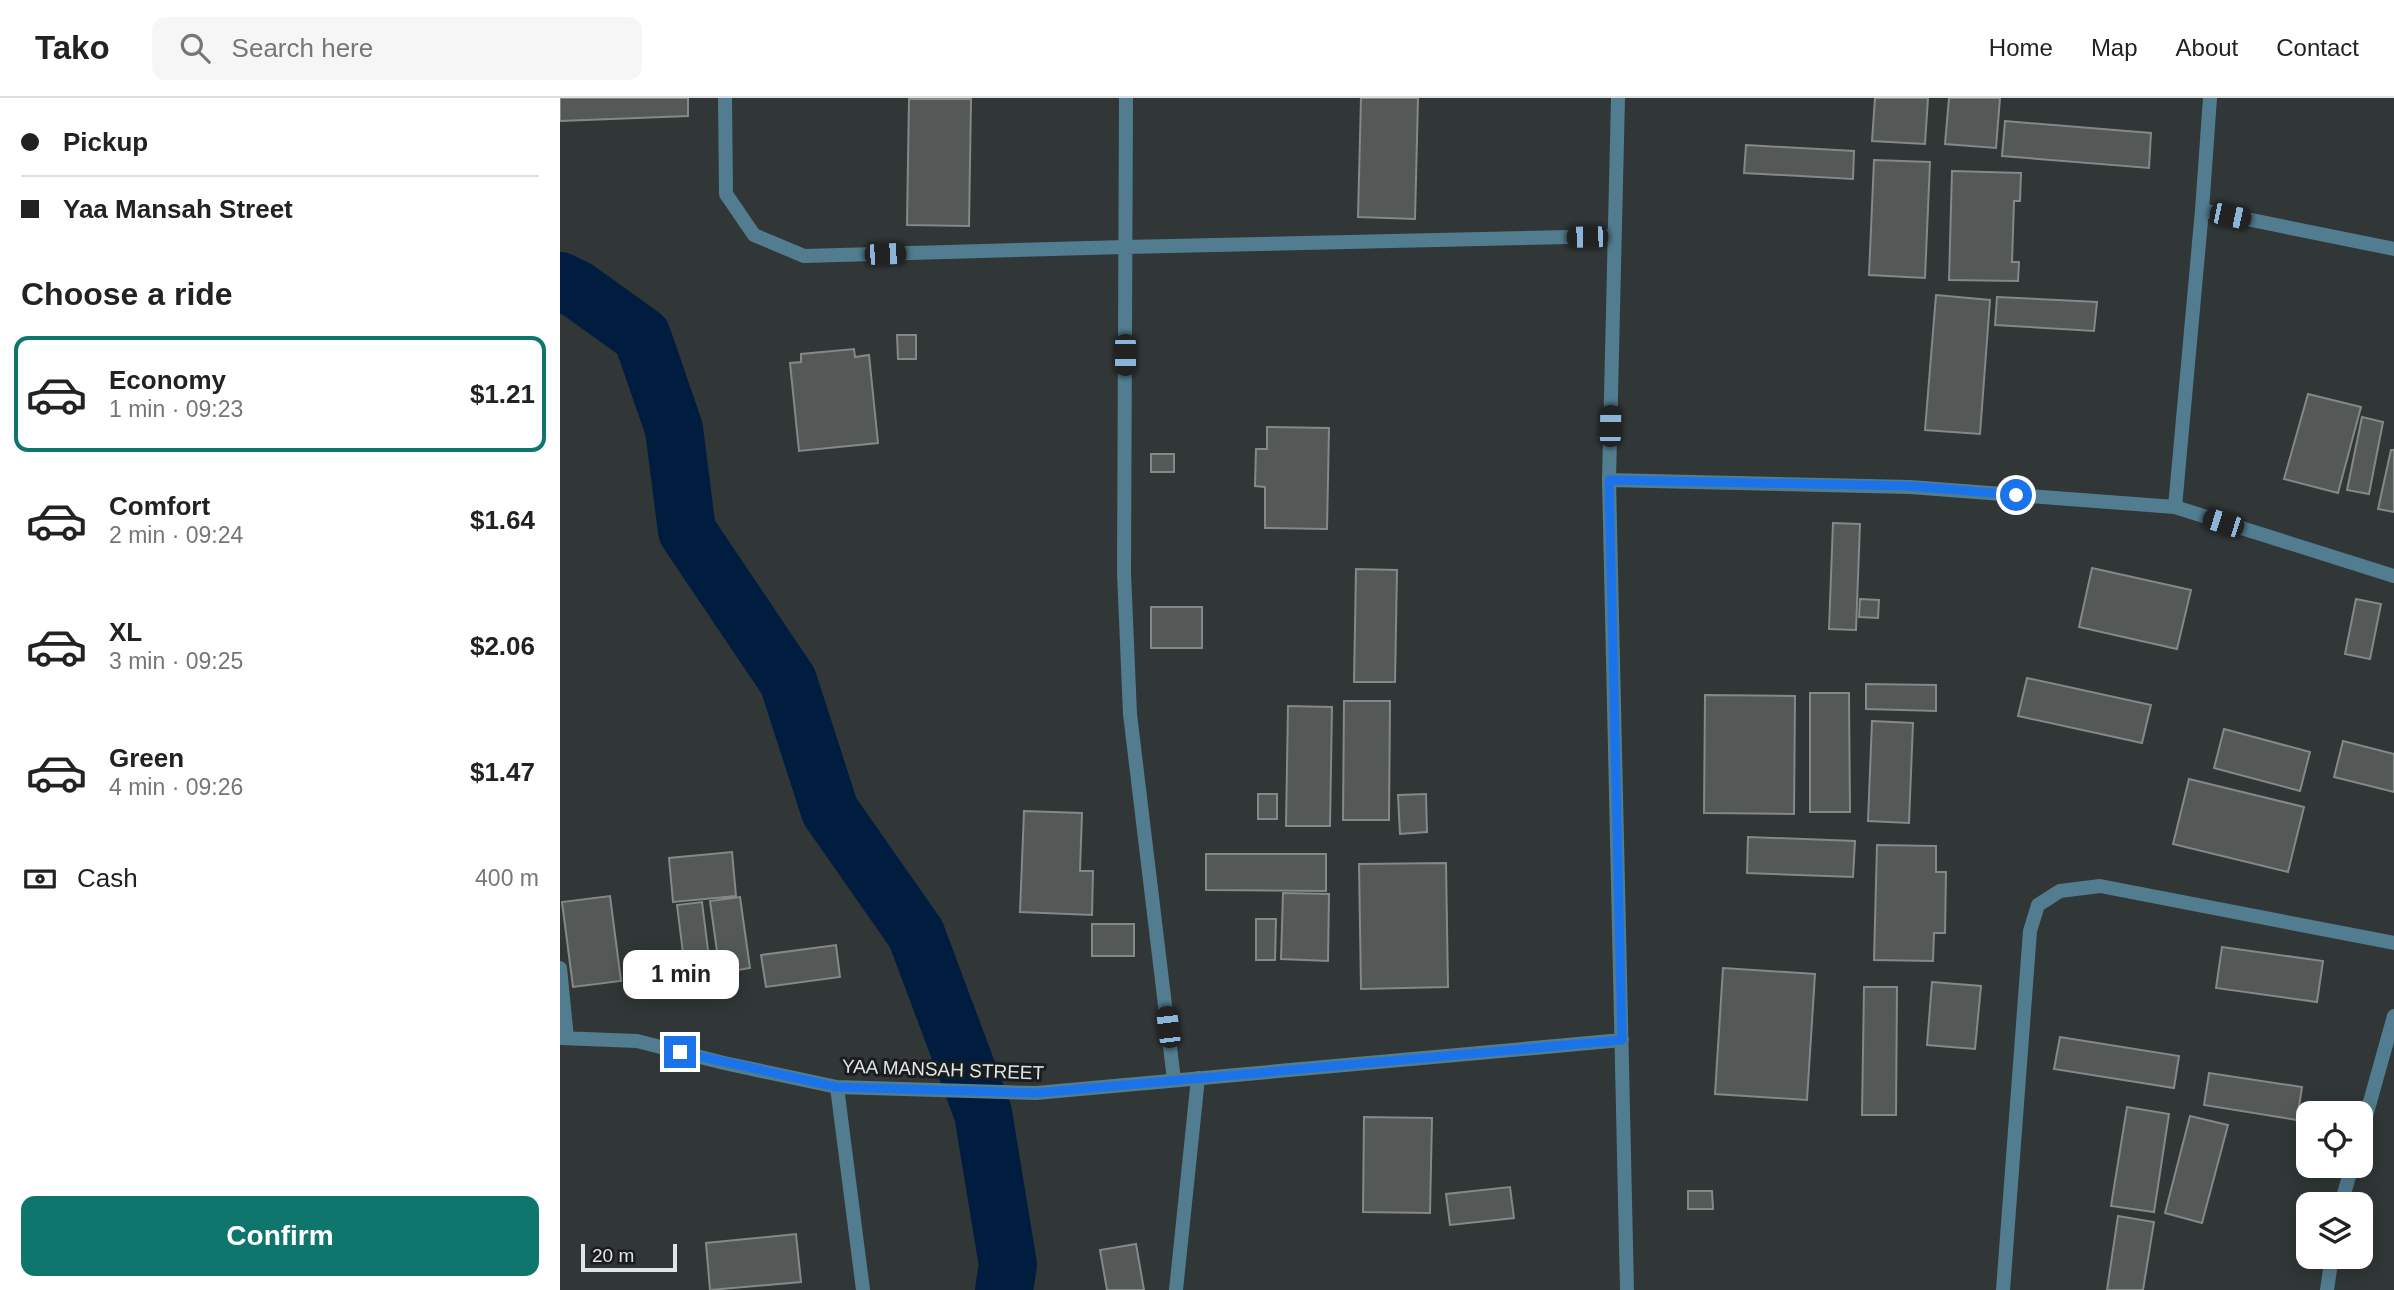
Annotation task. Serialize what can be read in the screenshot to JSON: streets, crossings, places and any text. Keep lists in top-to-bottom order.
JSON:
{
  "streets": {
    "street": ["YAA MANSAH STREET"]
  },
  "scale_bar": "20 m",
  "page": {
    "header": "Tako",
    "search": "Search here",
    "nav": [
      "Home",
      "Map",
      "About",
      "Contact"
    ],
    "banner": ["Pickup", "Yaa Mansah Street"],
    "heading": "Choose a ride",
    "list": [
      {
        "name": "Economy",
        "note": "1 min · 09:23",
        "value": "$1.21"
      },
      {
        "name": "Comfort",
        "note": "2 min · 09:24",
        "value": "$1.64"
      },
      {
        "name": "XL",
        "note": "3 min · 09:25",
        "value": "$2.06"
      },
      {
        "name": "Green",
        "note": "4 min · 09:26",
        "value": "$1.47"
      }
    ],
    "pay": ["Cash", "400 m"],
    "bubble": "1 min",
    "buttons": "Confirm",
    "scale": "20 m"
  }
}
